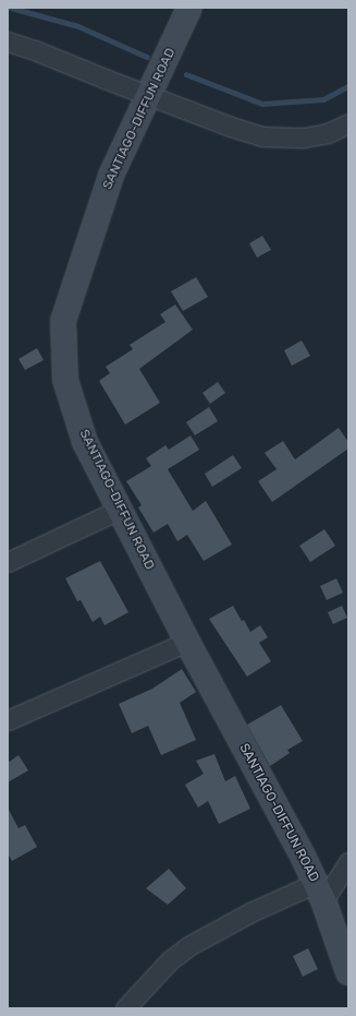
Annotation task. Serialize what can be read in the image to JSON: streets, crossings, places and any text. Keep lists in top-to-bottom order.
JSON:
{
  "streets": {
    "main road": ["SANTIAGO-DIFFUN ROAD"]
  }
}
